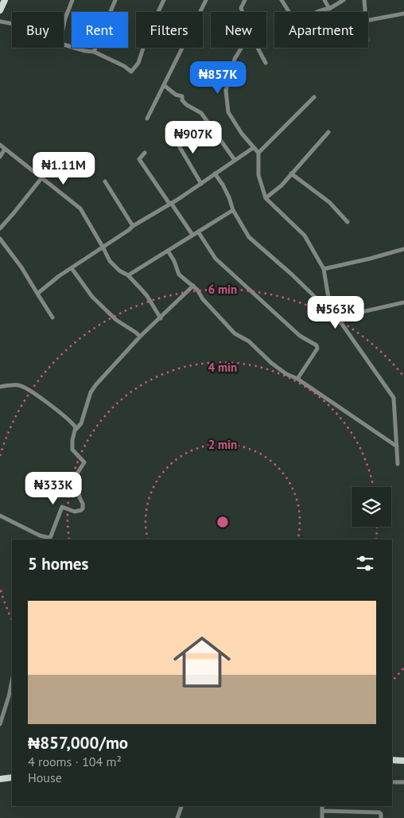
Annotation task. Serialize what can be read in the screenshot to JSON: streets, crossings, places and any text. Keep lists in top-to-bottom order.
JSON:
{
  "page": {
    "chip": [
      "Buy",
      "Rent",
      "Filters",
      "New",
      "Apartment"
    ],
    "price": [
      "₦857K",
      "₦907K",
      "₦1.11M",
      "₦563K",
      "₦333K"
    ],
    "heading": "5 homes",
    "list": [
      {
        "name": "₦857,000/mo",
        "note": "4 rooms · 104 m² · House"
      }
    ]
  },
  "rings": ["6 min", "4 min", "2 min"]
}
